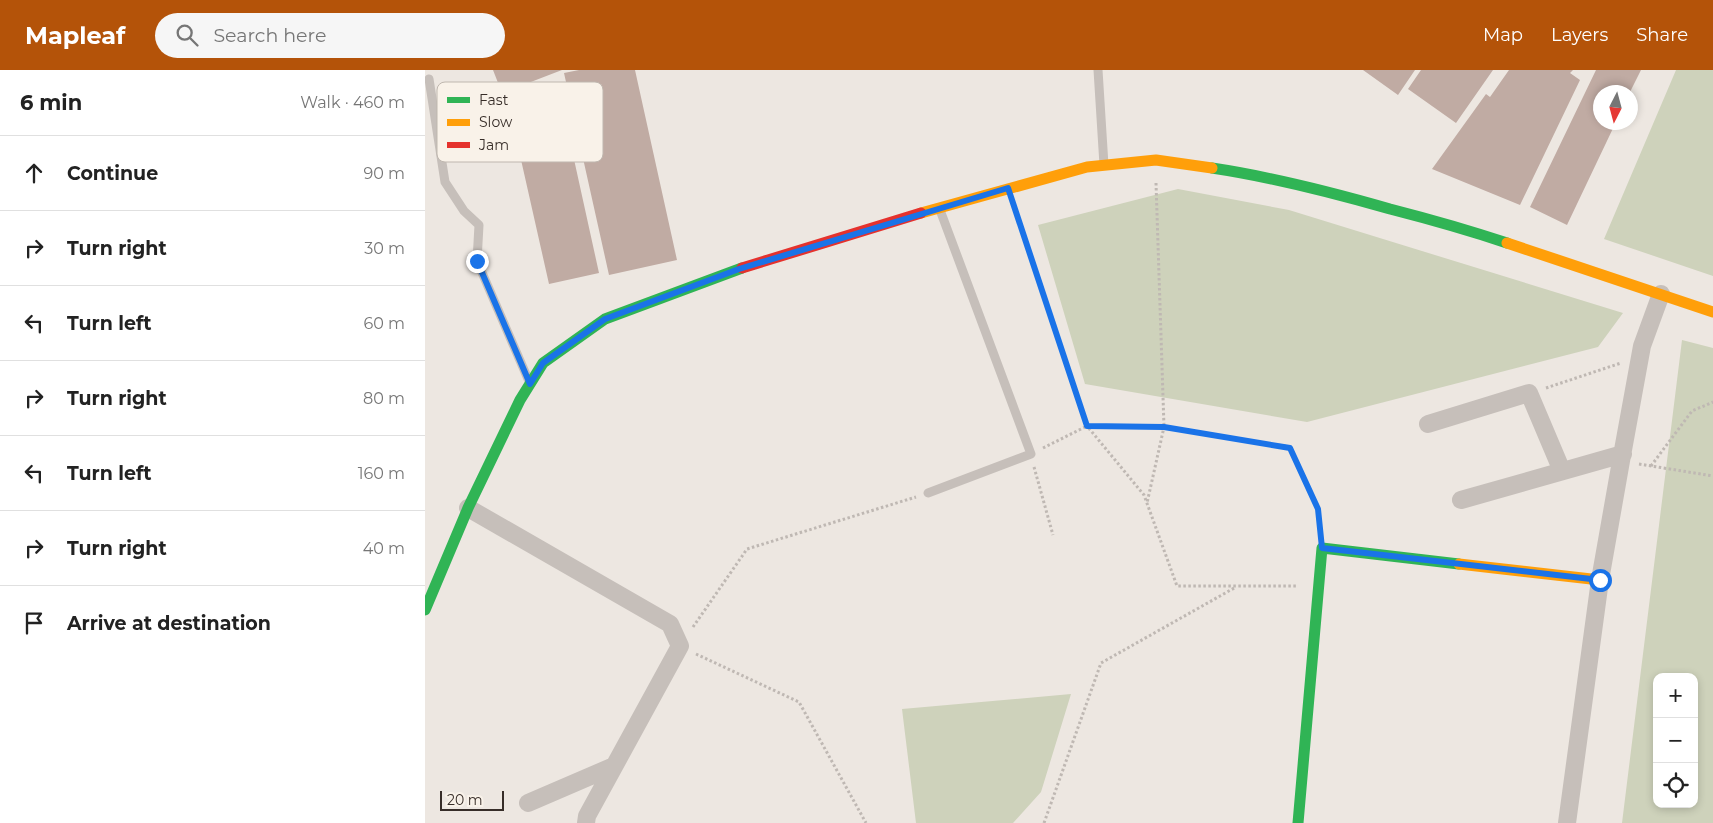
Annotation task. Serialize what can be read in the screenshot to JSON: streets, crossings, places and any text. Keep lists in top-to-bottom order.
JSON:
{
  "legend": ["Fast", "Slow", "Jam"],
  "scale_bar": "20 m",
  "north": "bottom",
  "page": {
    "header": "Mapleaf",
    "search": "Search here",
    "nav": ["Map", "Layers", "Share"],
    "heading": ["6 min", "Walk · 460 m"],
    "list": [
      ["Continue", "90 m"],
      ["Turn right", "30 m"],
      ["Turn left", "60 m"],
      ["Turn right", "80 m"],
      ["Turn left", "160 m"],
      ["Turn right", "40 m"],
      "Arrive at destination"
    ],
    "map_buttons": ["+", "−"],
    "scale": "20 m"
  }
}
